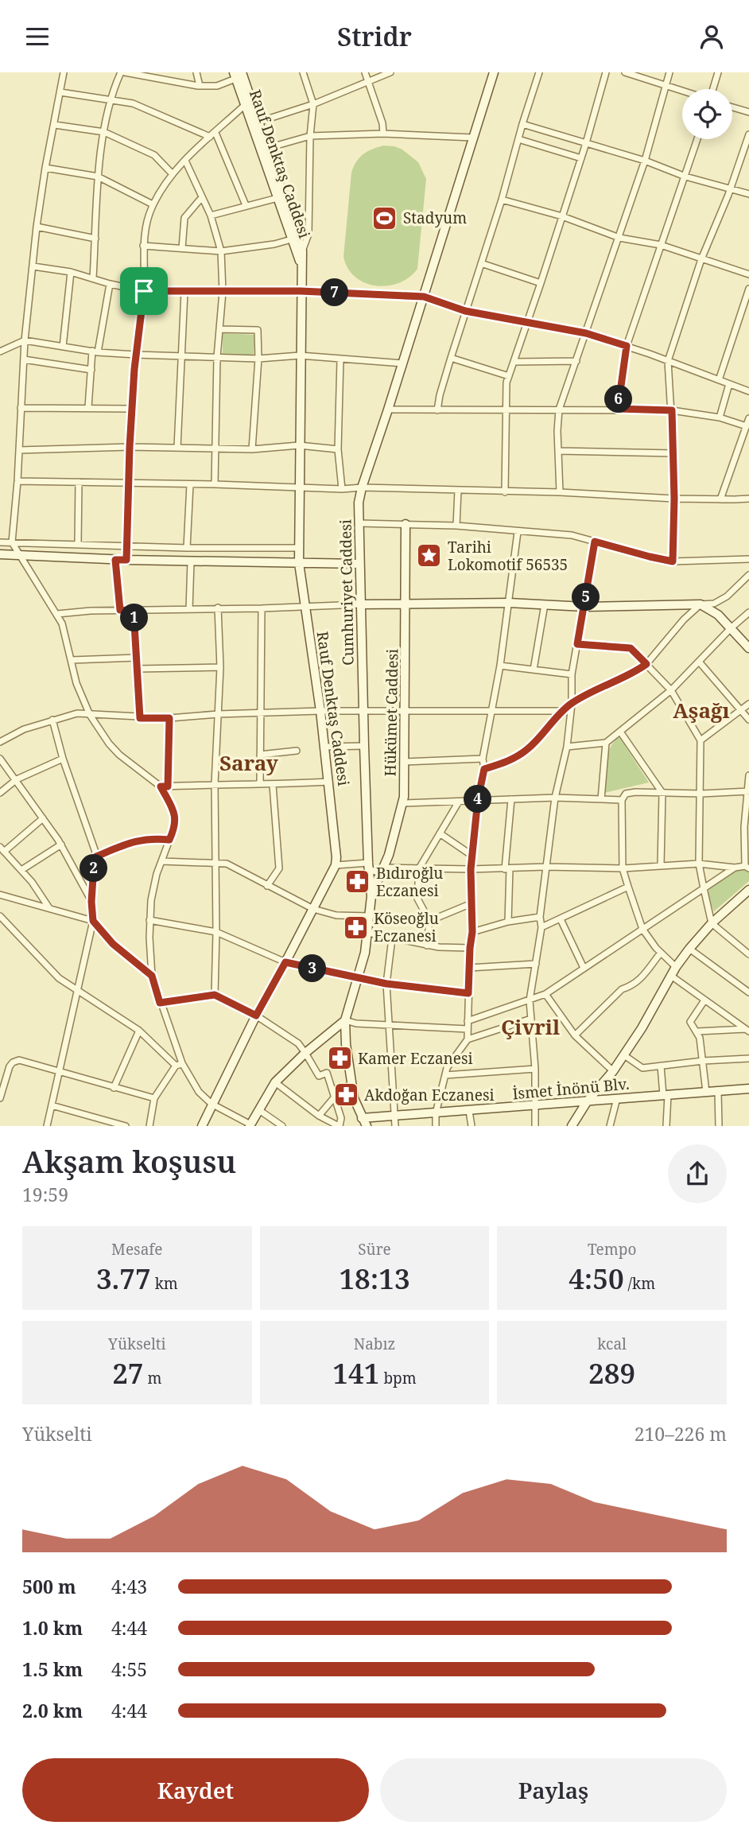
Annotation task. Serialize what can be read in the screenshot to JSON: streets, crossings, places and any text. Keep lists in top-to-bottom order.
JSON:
{
  "streets": {
    "street": [
      "Rauf Denktaş Caddesi",
      "Cumhuriyet Caddesi",
      "Hükümet Caddesi",
      "İsmet İnönü Blv."
    ]
  },
  "crossings": [
    ["Cumhuriyet Caddesi", "Hükümet Caddesi"],
    ["Cumhuriyet Caddesi", "İsmet İnönü Blv."]
  ],
  "districts": ["Aşağı", "Saray", "Çivril"],
  "places": {
    "sports": ["Stadyum"],
    "place": ["Tarihi Lokomotif 56535"],
    "pharmacy": [
      "Bıdıroğlu Eczanesi",
      "Köseoğlu Eczanesi",
      "Kamer Eczanesi",
      "Akdoğan Eczanesi"
    ]
  },
  "page": {
    "header": "Stridr",
    "pins": [
      "7",
      "6",
      "5",
      "1",
      "4",
      "2",
      "3"
    ],
    "heading": ["Akşam koşusu", "19:59"],
    "stats": [
      ["Mesafe", "3.77 km"],
      ["Süre", "18:13"],
      ["Tempo", "4:50 /km"],
      ["Yükselti", "27 m"],
      ["Nabız", "141 bpm"],
      ["kcal", "289"]
    ],
    "chart": ["Yükselti", "210–226 m"],
    "list": [
      {
        "name": "500 m",
        "note": "4:43"
      },
      {
        "name": "1.0 km",
        "note": "4:44"
      },
      {
        "name": "1.5 km",
        "note": "4:55"
      },
      {
        "name": "2.0 km",
        "note": "4:44"
      }
    ],
    "buttons": ["Kaydet", "Paylaş"]
  }
}
